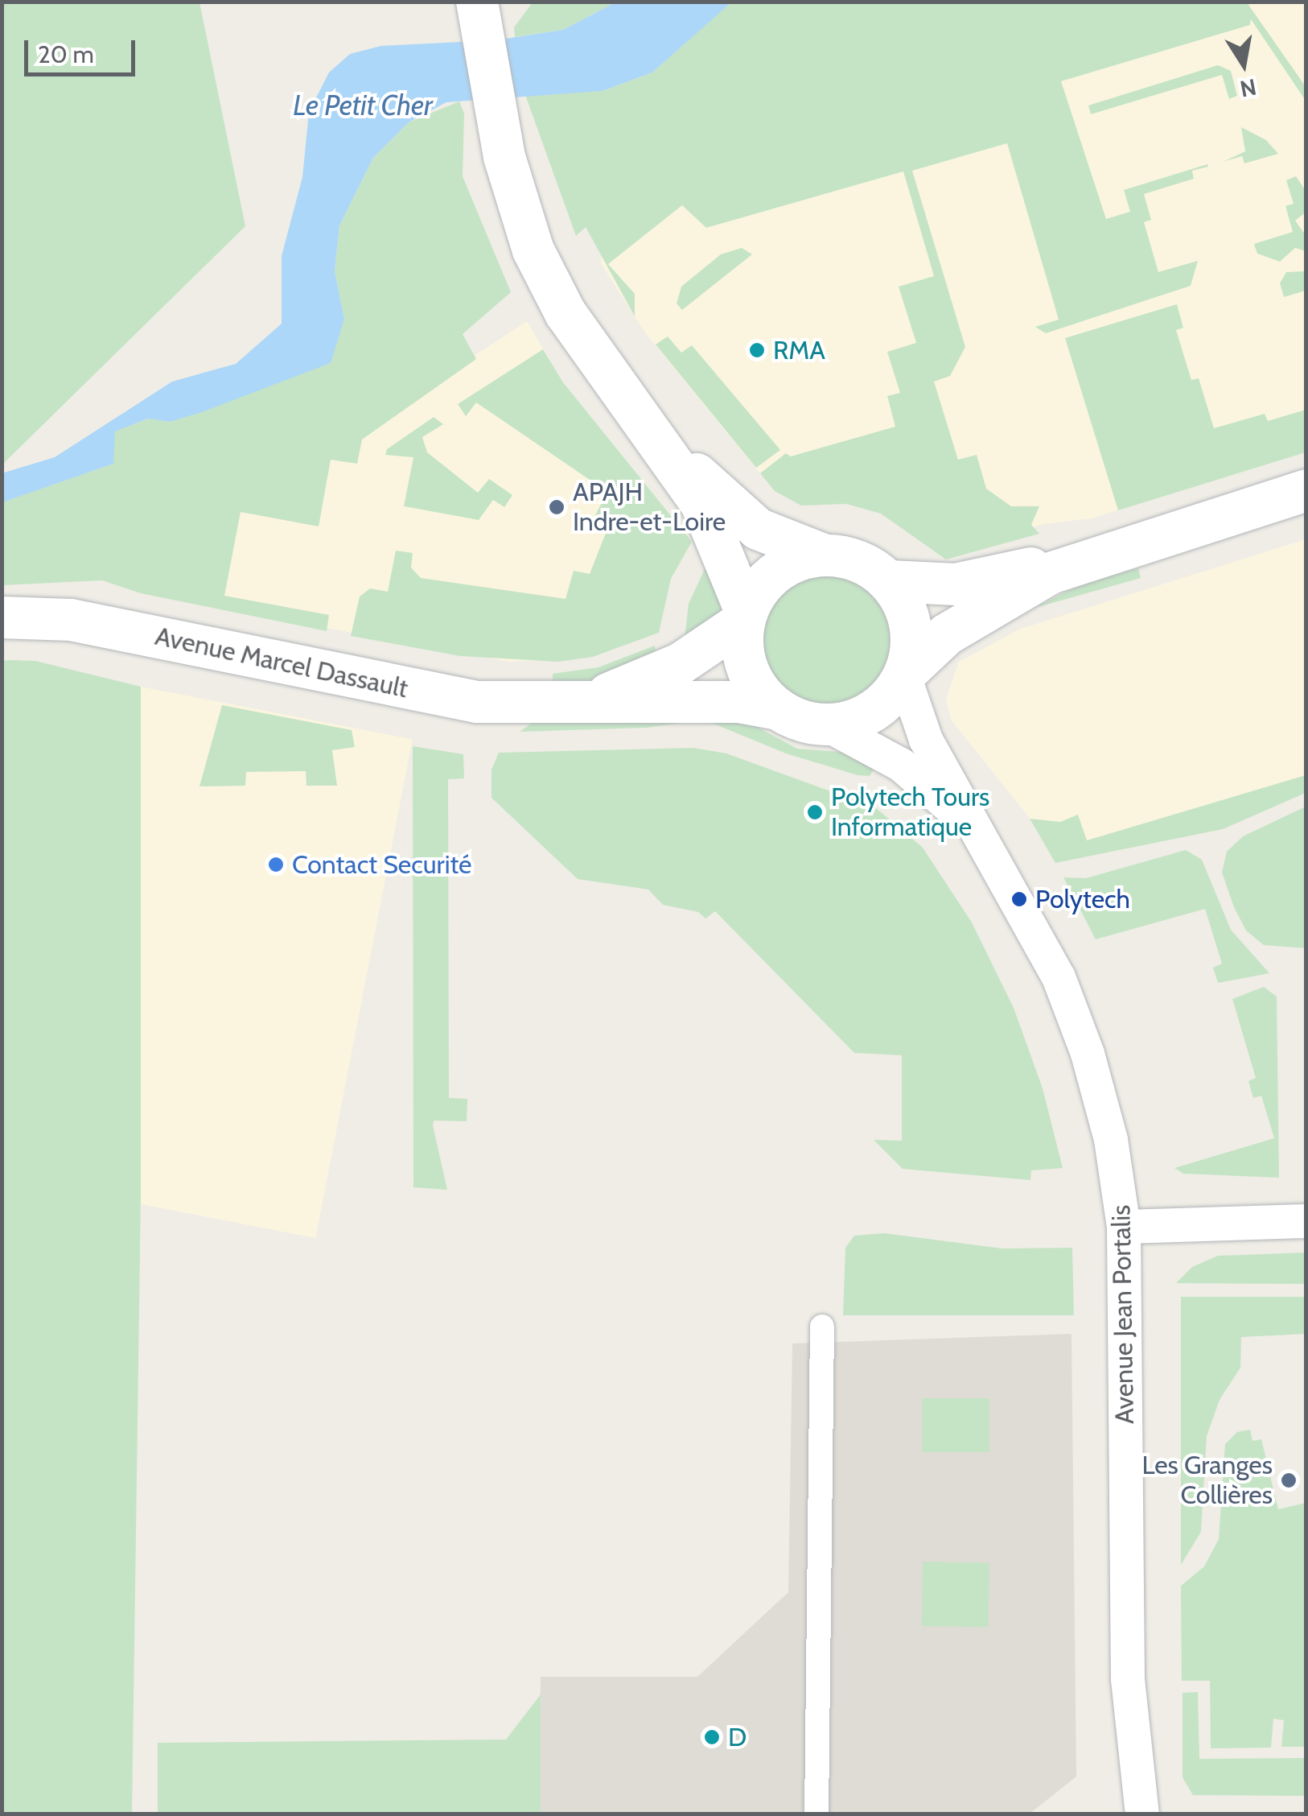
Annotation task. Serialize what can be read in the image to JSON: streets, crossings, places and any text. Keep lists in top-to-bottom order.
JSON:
{
  "streets": {
    "street": ["Avenue Marcel Dassault", "Avenue Jean Portalis"]
  },
  "crossings": [
    ["Avenue Marcel Dassault", "Avenue Jean Portalis"]
  ],
  "water": ["Le Petit Cher"],
  "places": [
    "RMA",
    "APAJH Indre-et-Loire",
    "Polytech Tours Informatique",
    "Contact Securité",
    "Polytech",
    "Les Granges Collières",
    "D"
  ],
  "scale_bar": "20 m",
  "north": "bottom"
}
